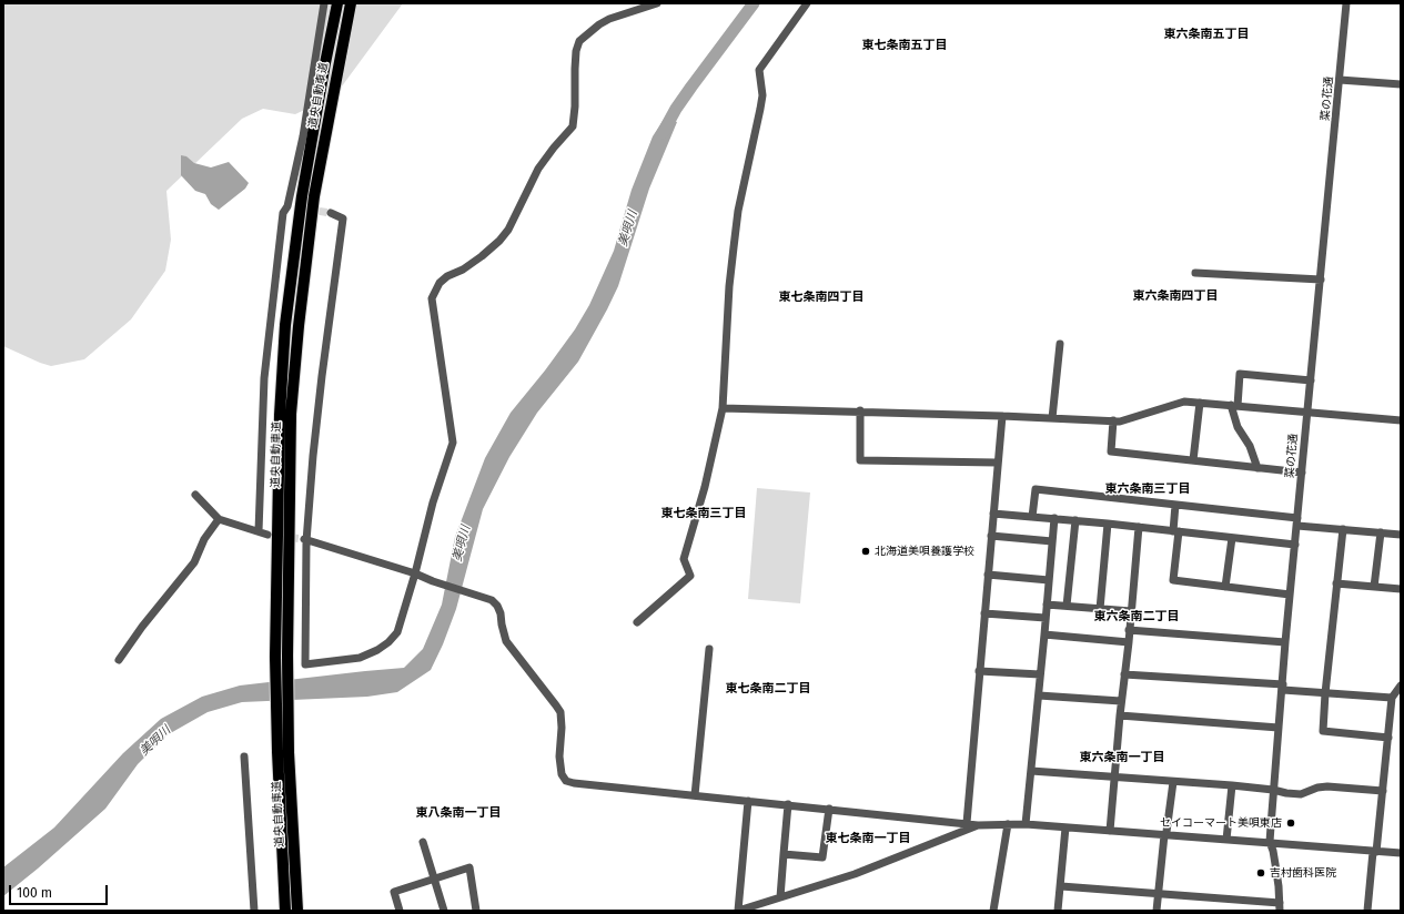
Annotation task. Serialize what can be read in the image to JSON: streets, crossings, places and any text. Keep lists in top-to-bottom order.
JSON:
{
  "streets": {
    "highway": ["道央自動車道"],
    "street": ["菜の花通"]
  },
  "districts": [
    "東六条南五丁目",
    "東七条南五丁目",
    "東六条南四丁目",
    "東七条南四丁目",
    "東六条南三丁目",
    "東七条南三丁目",
    "東六条南二丁目",
    "東七条南二丁目",
    "東六条南一丁目",
    "東八条南一丁目",
    "東七条南一丁目"
  ],
  "water": ["美唄川"],
  "places": ["北海道美唄養護学校", "セイコーマート美唄東店", "吉村歯科医院"],
  "scale_bar": "100 m"
}
